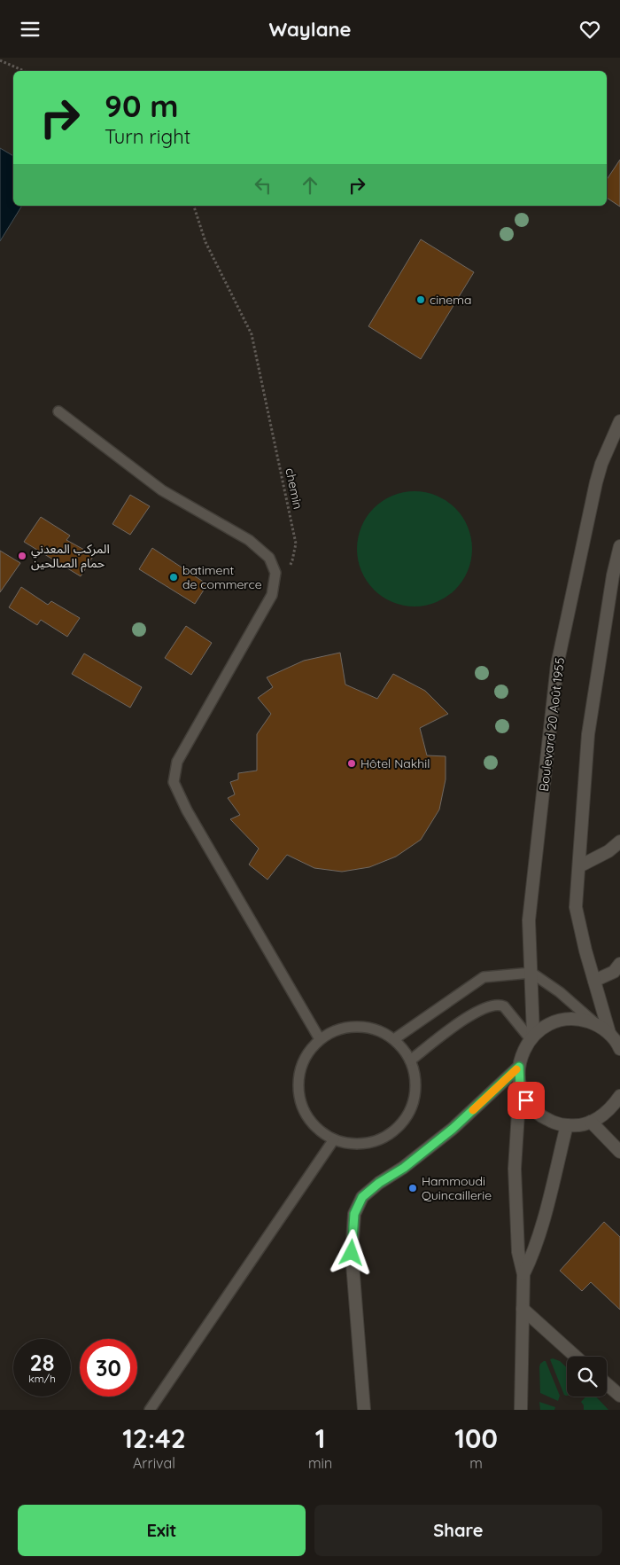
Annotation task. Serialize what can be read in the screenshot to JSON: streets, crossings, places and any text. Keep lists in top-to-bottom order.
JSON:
{
  "streets": {
    "street": ["Boulevard 20 Août 1955"],
    "path": ["chemin"]
  },
  "places": [
    "cinema",
    "المركب المعدني حمام الصالحين",
    "batiment de commerce",
    "Hôtel Nakhil",
    "Hammoudi Quincaillerie"
  ],
  "page": {
    "header": "Waylane",
    "turn": ["90 m", "Turn right"],
    "speed": "28 km/h",
    "limit": "30",
    "eta": [
      "12:42",
      "Arrival",
      "1",
      "min",
      "100",
      "m"
    ],
    "buttons": ["Exit", "Share"]
  }
}
